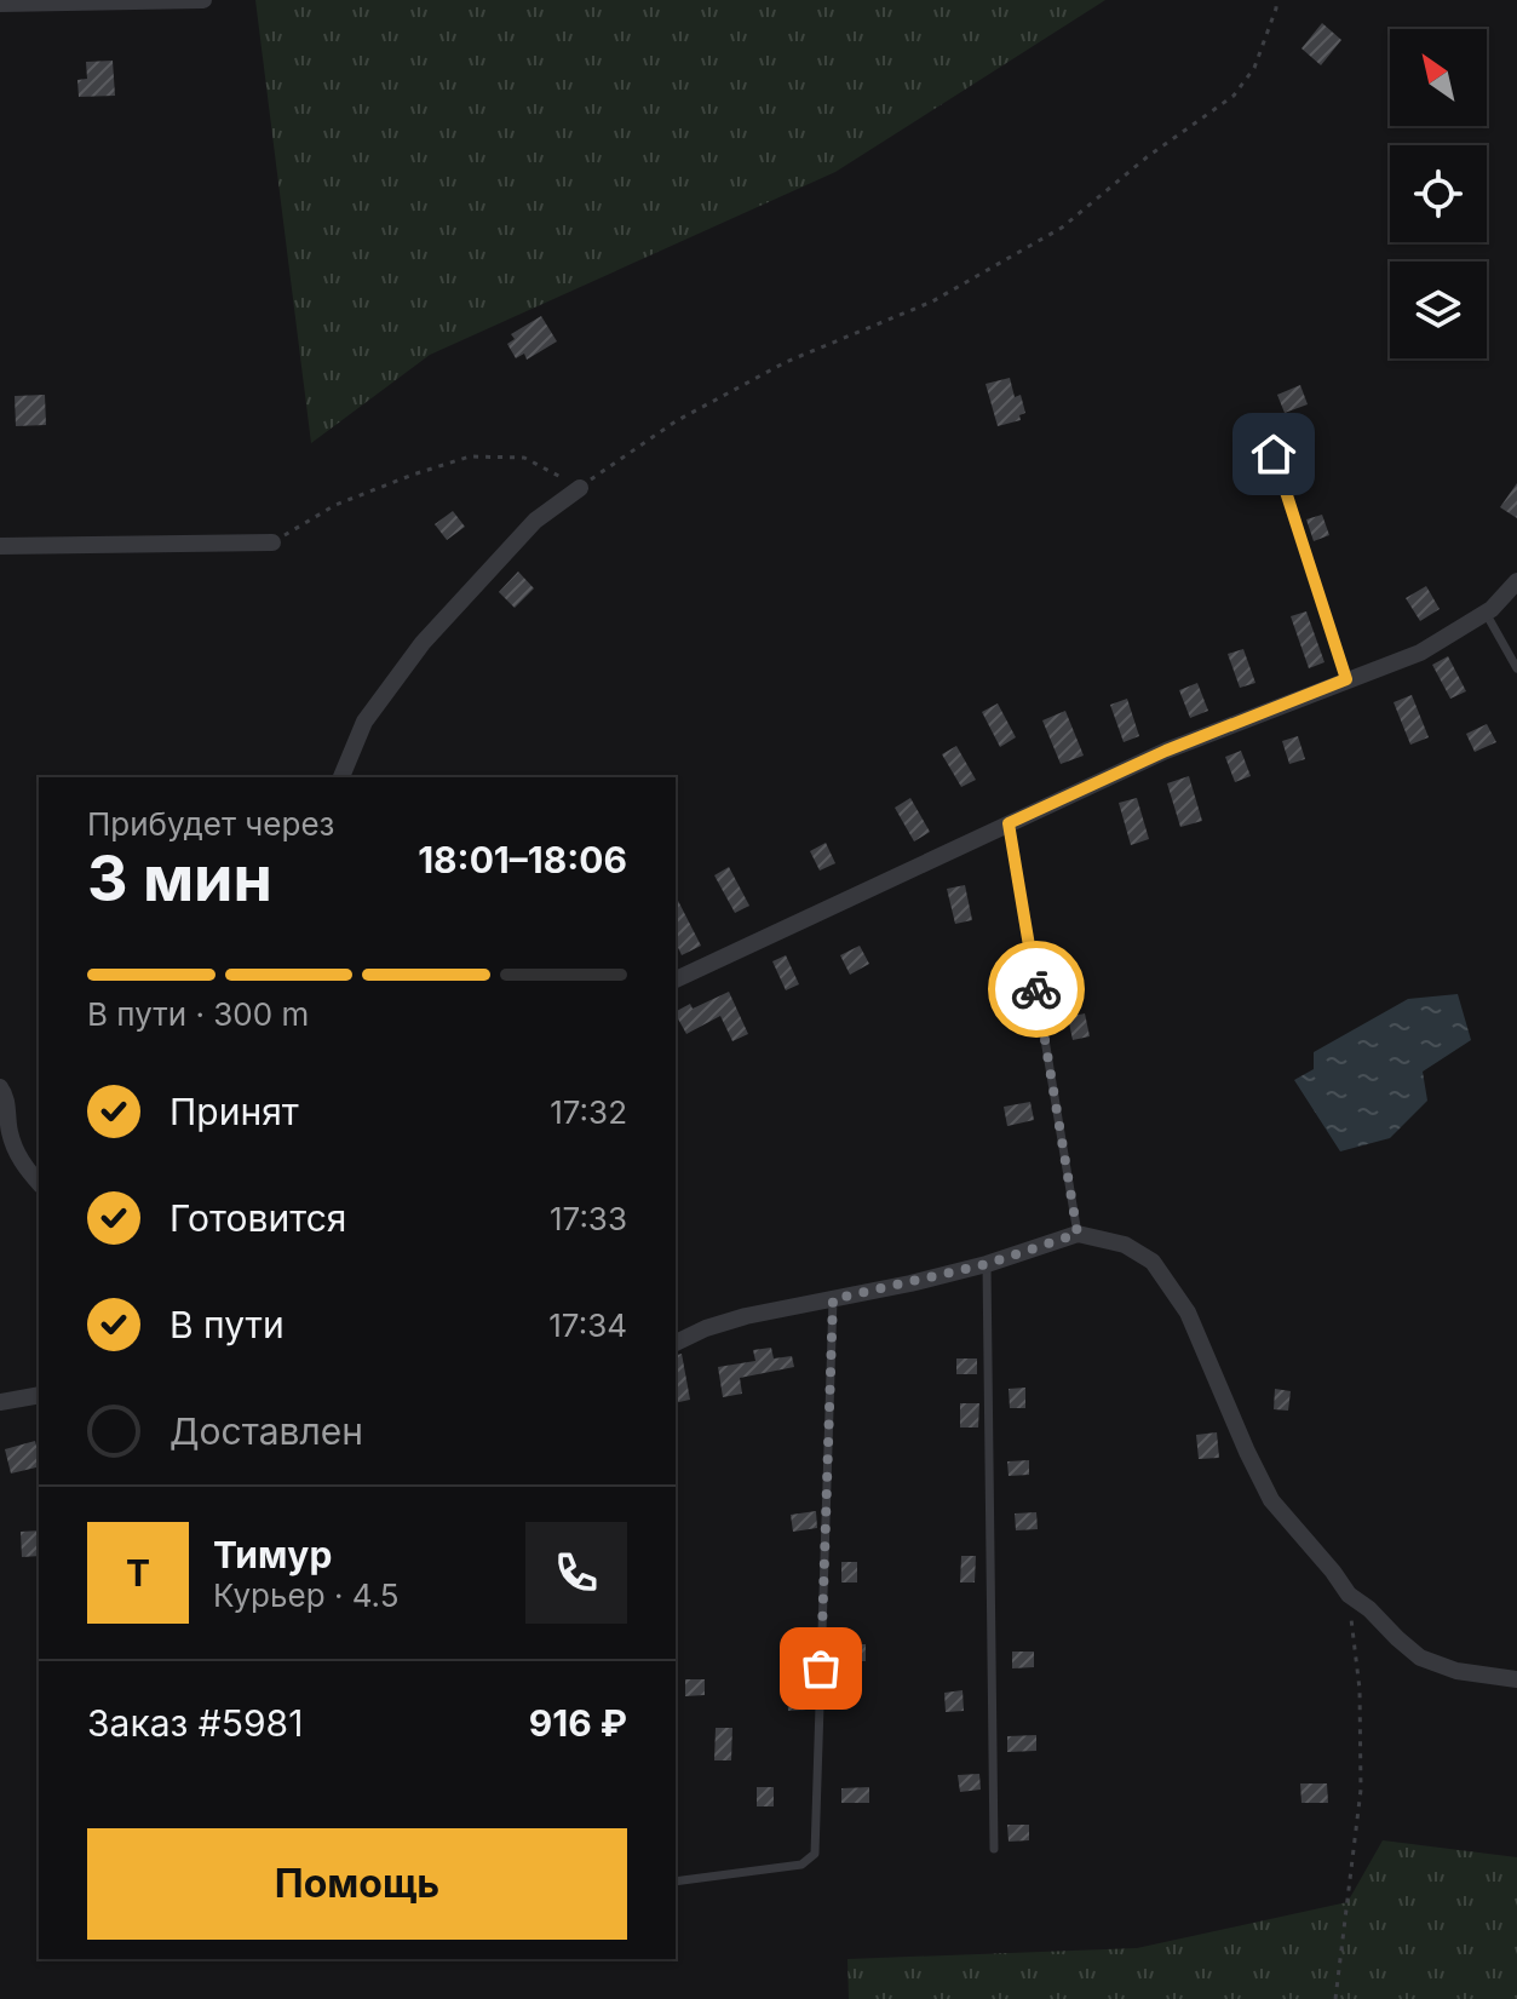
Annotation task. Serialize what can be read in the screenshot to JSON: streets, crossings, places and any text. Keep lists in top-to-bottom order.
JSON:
{
  "north": "top left",
  "page": {
    "heading": ["3 мин", "Прибудет через", "18:01–18:06"],
    "panel": [
      "Тимур",
      "Курьер · 4.5",
      "Заказ #5981",
      "916 ₽"
    ],
    "bar": "В пути · 300 m",
    "list": [
      ["Принят", "17:32"],
      ["Готовится", "17:33"],
      ["В пути", "17:34"],
      "Доставлен"
    ],
    "round": "Т",
    "buttons": "Помощь"
  }
}
